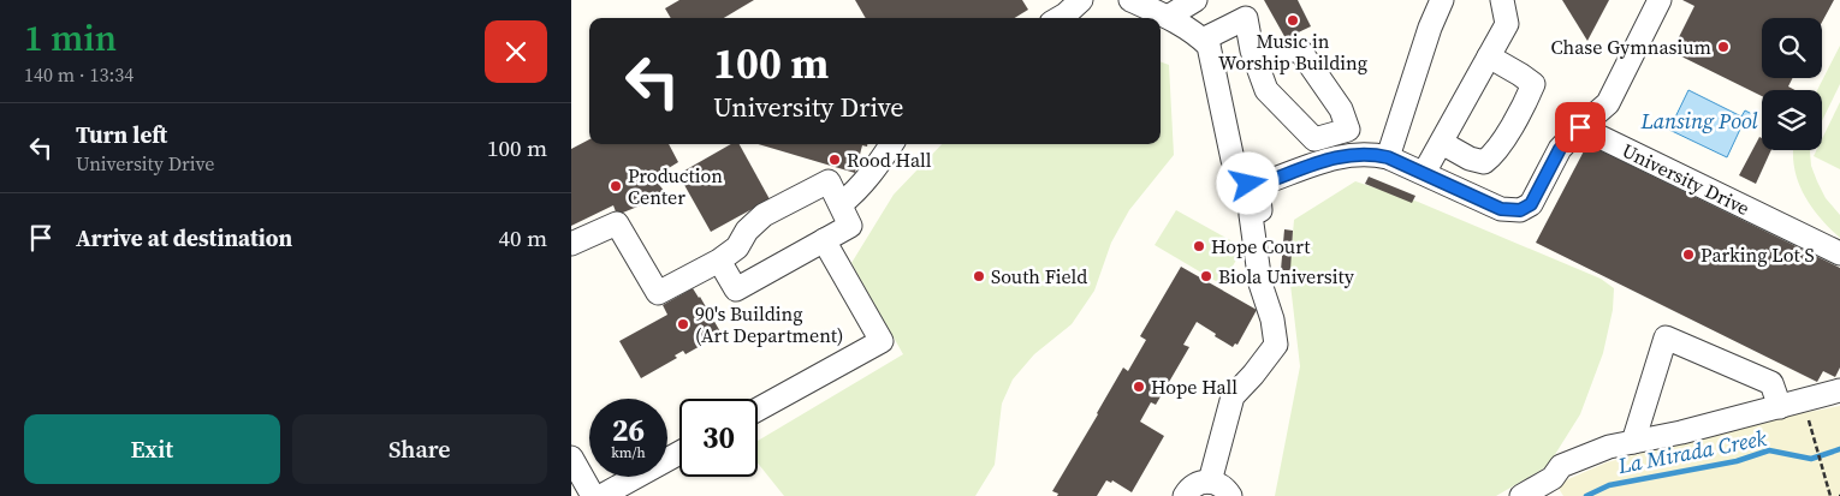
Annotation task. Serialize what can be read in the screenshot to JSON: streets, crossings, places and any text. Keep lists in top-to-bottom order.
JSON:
{
  "streets": {
    "street": ["University Drive"]
  },
  "water": ["Lansing Pool", "La Mirada Creek"],
  "places": [
    "Music in Worship Building",
    "Chase Gymnasium",
    "Rood Hall",
    "Production Center",
    "Hope Court",
    "Parking Lot S",
    "South Field",
    "Biola University",
    "90's Building (Art Department)",
    "Hope Hall"
  ],
  "page": {
    "heading": ["1 min", "140 m · 13:34"],
    "turn": ["100 m", "University Drive"],
    "list": [
      {
        "name": "Turn left",
        "note": "University Drive",
        "value": "100 m"
      },
      {
        "name": "Arrive at destination",
        "value": "40 m"
      }
    ],
    "speed": "26 km/h",
    "limit": "30",
    "buttons": ["Exit", "Share"]
  }
}
